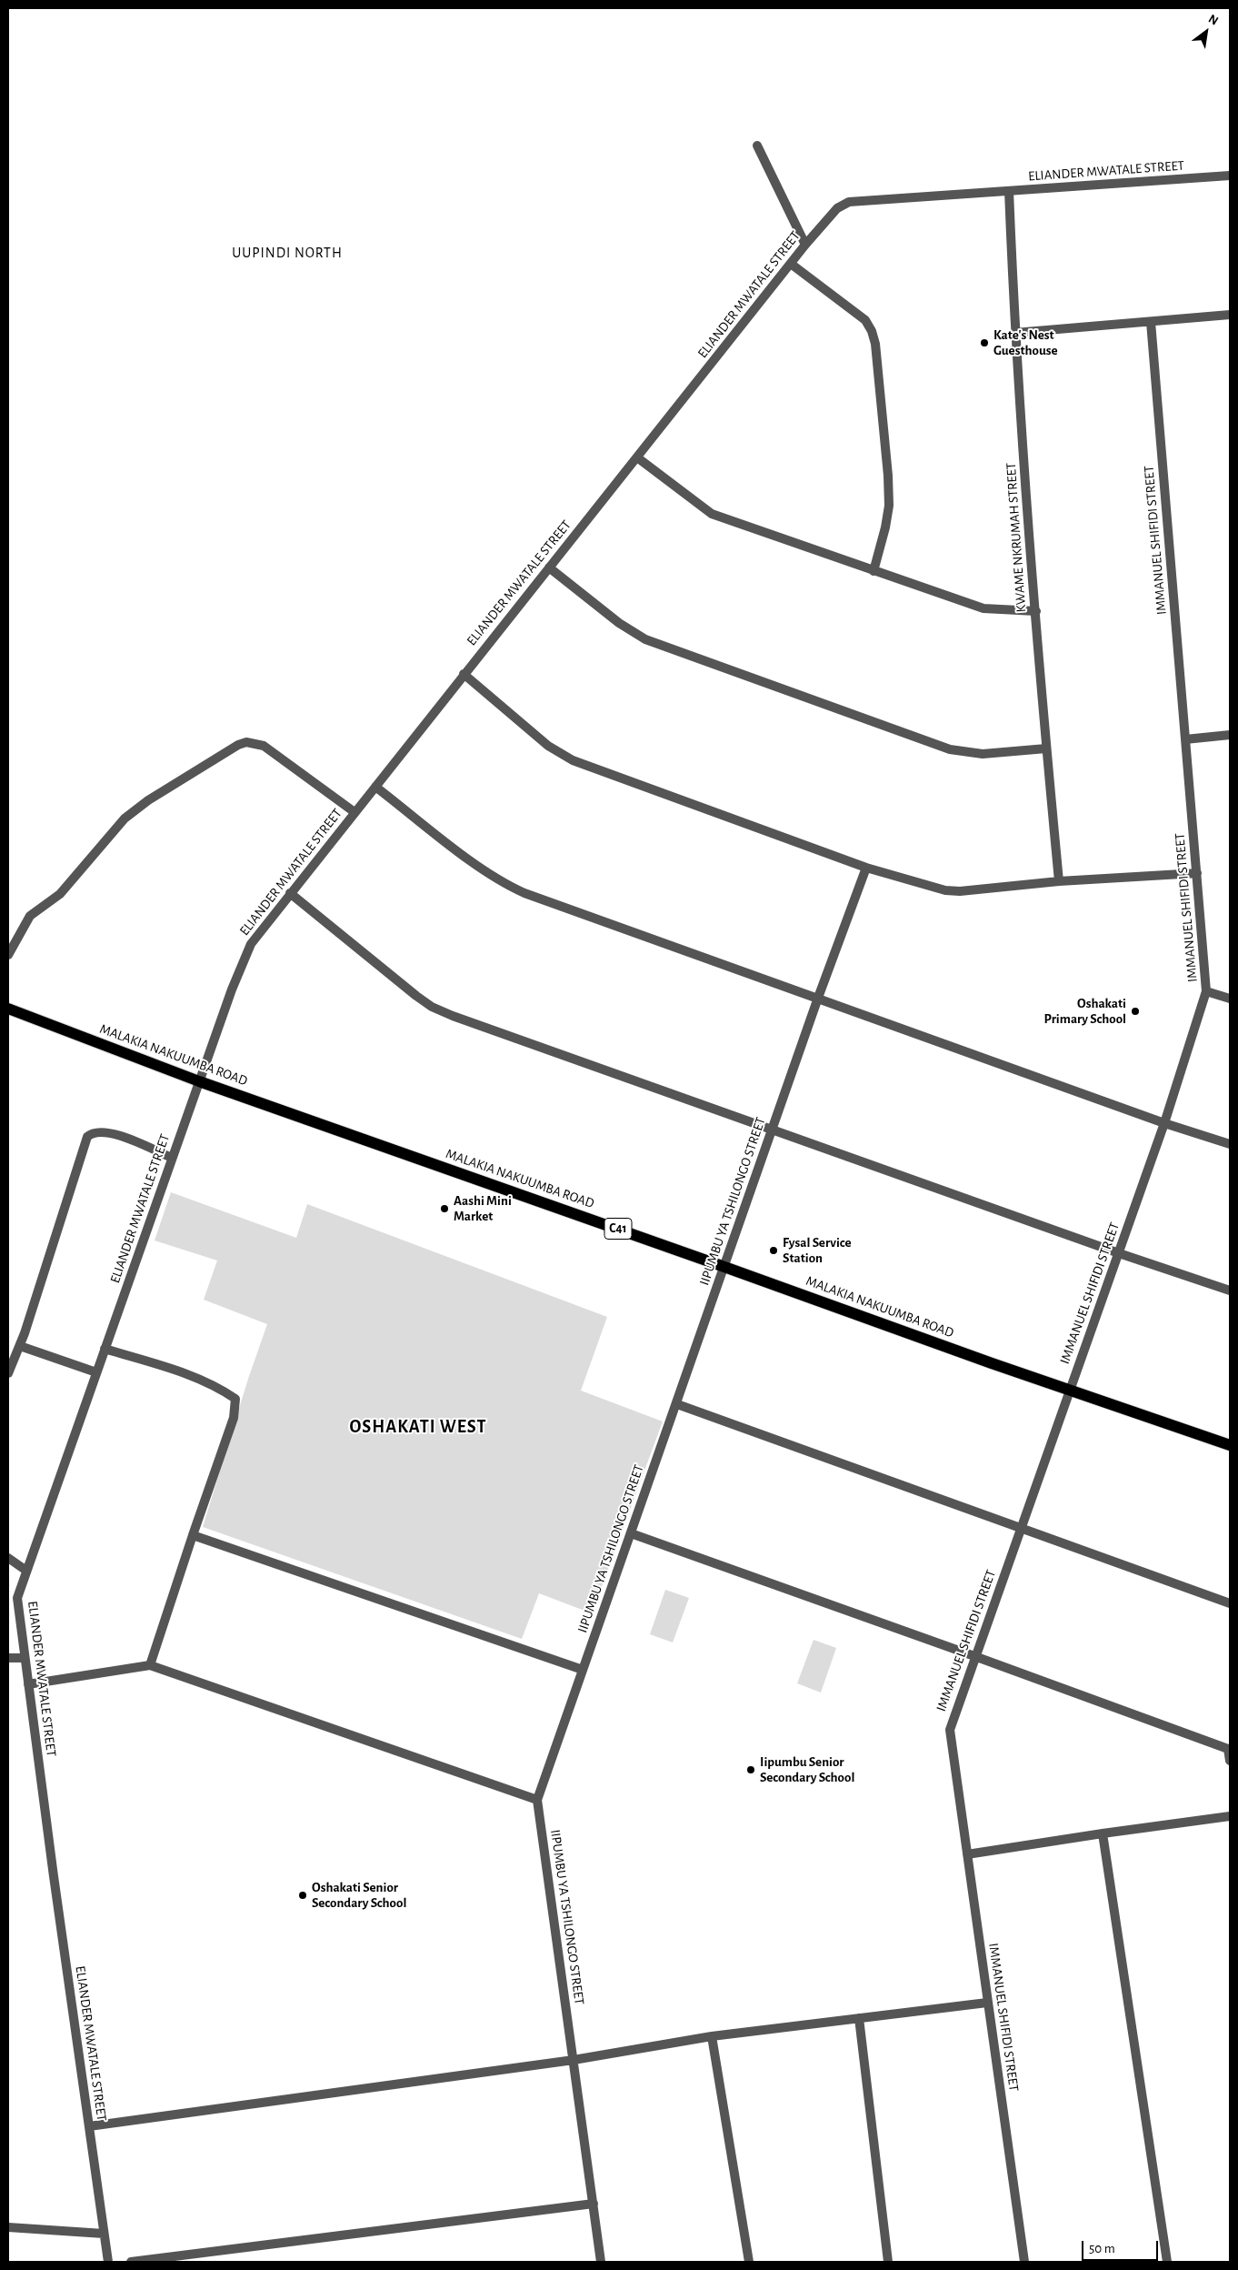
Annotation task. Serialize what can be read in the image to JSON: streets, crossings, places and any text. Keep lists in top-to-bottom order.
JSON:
{
  "streets": {
    "main road": ["MALAKIA NAKUUMBA ROAD", "C41"],
    "street": [
      "ELIANDER MWATALE STREET",
      "KWAME NKRUMAH STREET",
      "IMMANUEL SHIFIDI STREET",
      "IIPUMBU YA TSHILONGO STREET"
    ]
  },
  "crossings": [
    ["ELIANDER MWATALE STREET", "KWAME NKRUMAH STREET"],
    ["ELIANDER MWATALE STREET", "MALAKIA NAKUUMBA ROAD"],
    ["IMMANUEL SHIFIDI STREET", "MALAKIA NAKUUMBA ROAD"],
    ["MALAKIA NAKUUMBA ROAD", "IIPUMBU YA TSHILONGO STREET"]
  ],
  "districts": ["UUPINDI NORTH", "OSHAKATI WEST"],
  "places": [
    "Kate's Nest Guesthouse",
    "Oshakati Primary School",
    "Aashi Mini Market",
    "Fysal Service Station",
    "Iipumbu Senior Secondary School",
    "Oshakati Senior Secondary School"
  ],
  "scale_bar": "50 m",
  "north": "top right"
}
